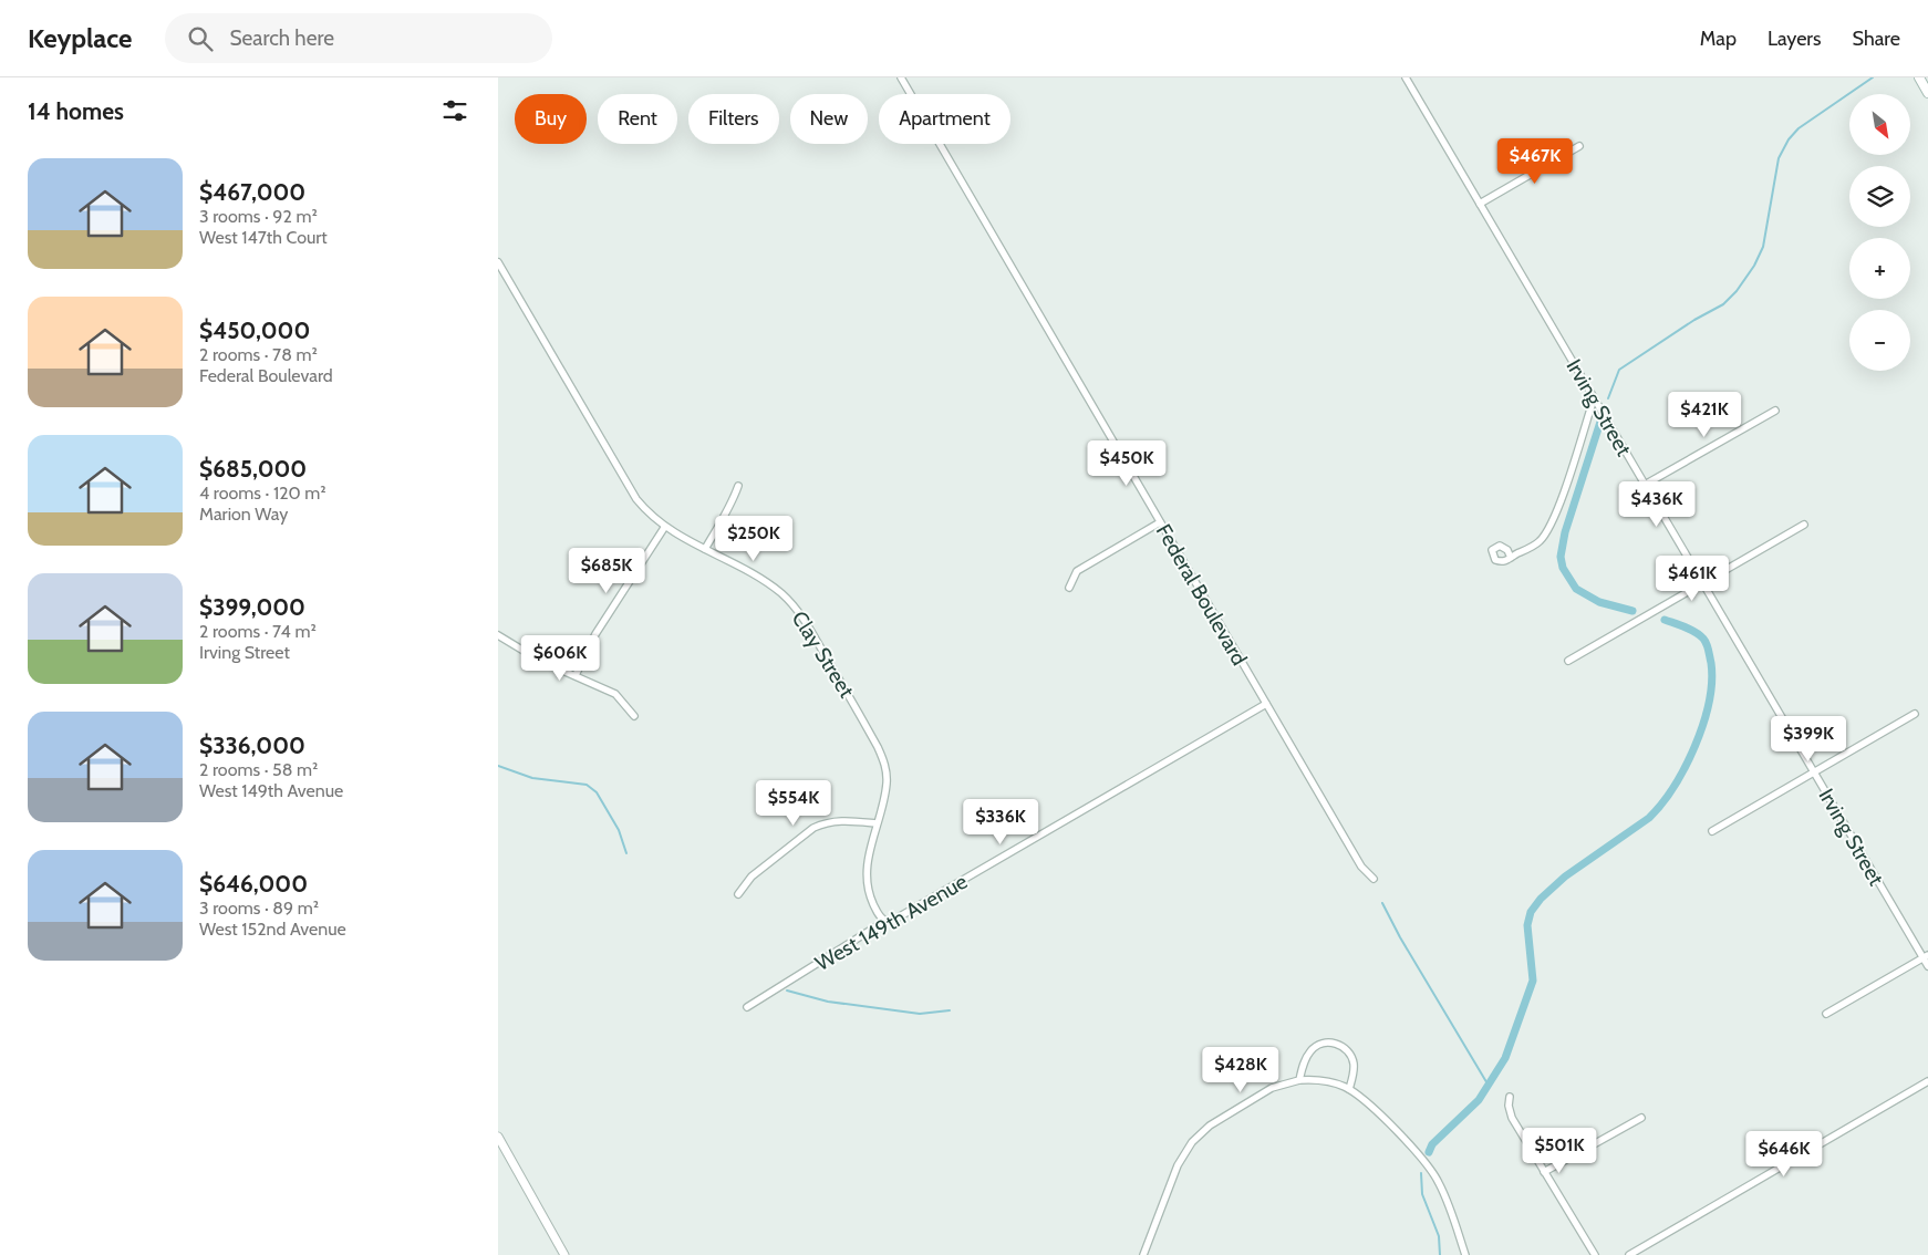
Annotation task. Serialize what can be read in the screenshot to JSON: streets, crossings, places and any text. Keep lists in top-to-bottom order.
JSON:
{
  "streets": {
    "street": [
      "Irving Street",
      "Federal Boulevard",
      "Clay Street",
      "West 149th Avenue"
    ]
  },
  "crossings": [
    ["Federal Boulevard", "West 149th Avenue"],
    ["Clay Street", "West 149th Avenue"]
  ],
  "north": "bottom right",
  "page": {
    "header": "Keyplace",
    "search": "Search here",
    "nav": ["Map", "Layers", "Share"],
    "heading": "14 homes",
    "map_buttons": ["+", "−"],
    "chip": [
      "Buy",
      "Rent",
      "Filters",
      "New",
      "Apartment"
    ],
    "price": [
      "$467K",
      "$421K",
      "$450K",
      "$436K",
      "$250K",
      "$685K",
      "$461K",
      "$606K",
      "$399K",
      "$554K",
      "$336K",
      "$428K",
      "$501K",
      "$646K"
    ],
    "list": [
      {
        "name": "$467,000",
        "note": "3 rooms · 92 m² · West 147th Court"
      },
      {
        "name": "$450,000",
        "note": "2 rooms · 78 m² · Federal Boulevard"
      },
      {
        "name": "$685,000",
        "note": "4 rooms · 120 m² · Marion Way"
      },
      {
        "name": "$399,000",
        "note": "2 rooms · 74 m² · Irving Street"
      },
      {
        "name": "$336,000",
        "note": "2 rooms · 58 m² · West 149th Avenue"
      },
      {
        "name": "$646,000",
        "note": "3 rooms · 89 m² · West 152nd Avenue"
      }
    ]
  }
}
